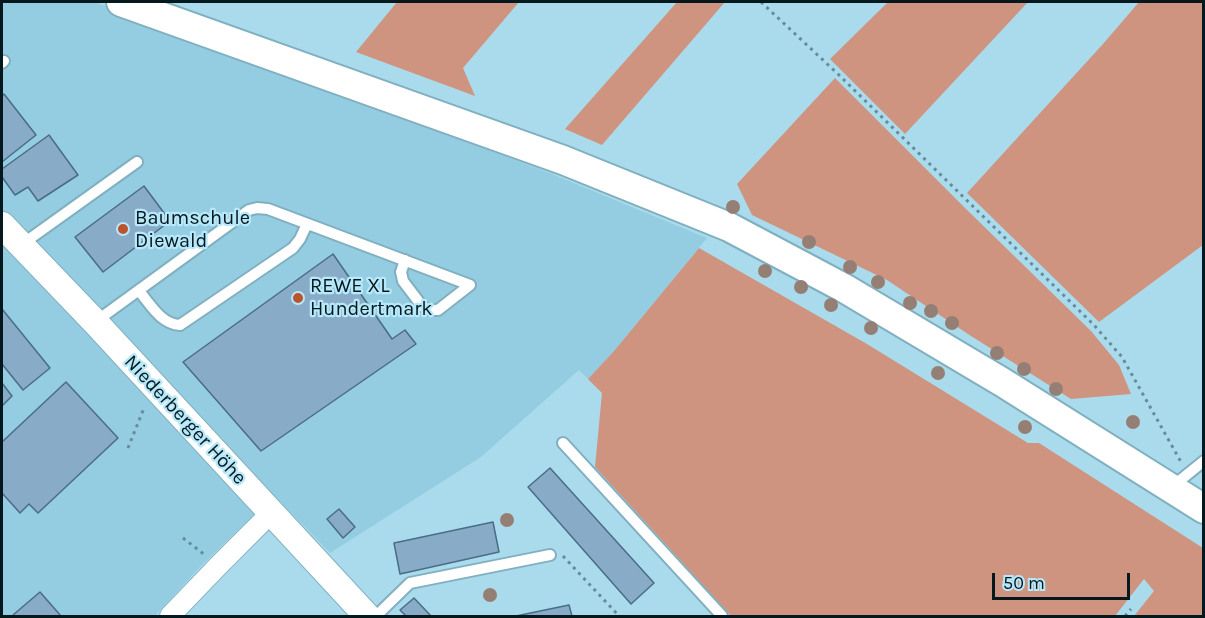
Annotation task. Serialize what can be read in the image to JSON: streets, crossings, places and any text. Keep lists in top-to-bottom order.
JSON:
{
  "streets": {
    "street": ["Niederberger Höhe"]
  },
  "places": ["Baumschule Diewald", "REWE XL Hundertmark"],
  "scale_bar": "50 m"
}
